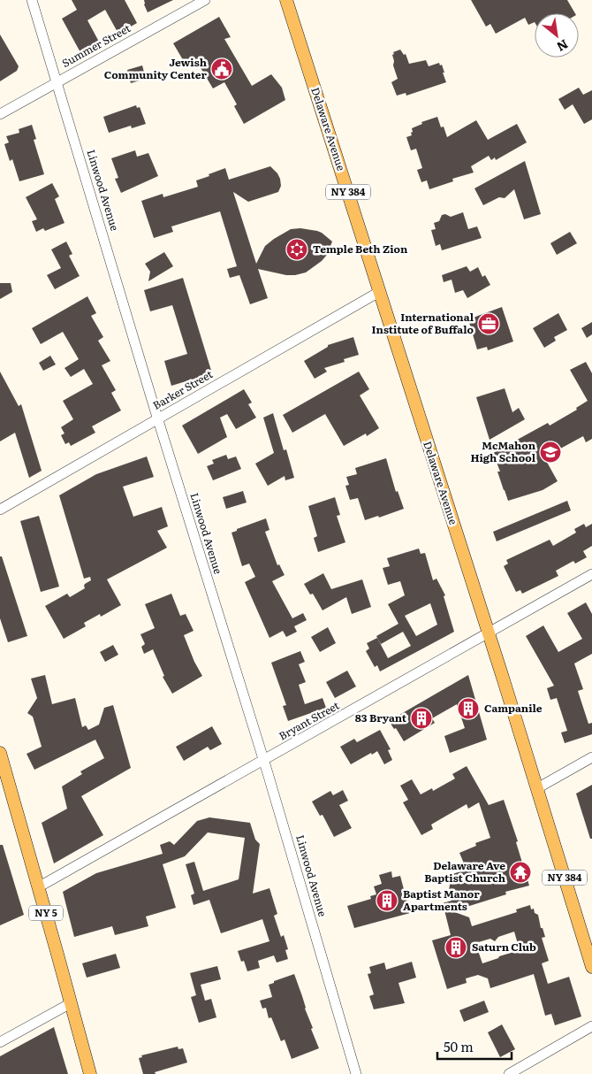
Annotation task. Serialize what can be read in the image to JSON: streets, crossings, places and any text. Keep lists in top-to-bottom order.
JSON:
{
  "streets": {
    "main road": ["Delaware Avenue", "NY 384", "NY 5"],
    "street": [
      "Summer Street",
      "Linwood Avenue",
      "Barker Street",
      "Bryant Street"
    ]
  },
  "crossings": [
    ["Summer Street", "Linwood Avenue"],
    ["Delaware Avenue", "Barker Street"],
    ["Delaware Avenue", "Bryant Street"],
    ["Linwood Avenue", "Barker Street"],
    ["Linwood Avenue", "Bryant Street"],
    ["Bryant Street", "NY 5"]
  ],
  "places": {
    "public building": ["Jewish Community Center"],
    "synagogue": ["Temple Beth Zion"],
    "office": ["International Institute of Buffalo"],
    "school or university": ["McMahon High School"],
    "building": [
      "Campanile",
      "83 Bryant",
      "Baptist Manor Apartments",
      "Saturn Club"
    ],
    "temple": ["Delaware Ave Baptist Church"]
  },
  "scale_bar": "50 m",
  "north": "bottom right"
}
